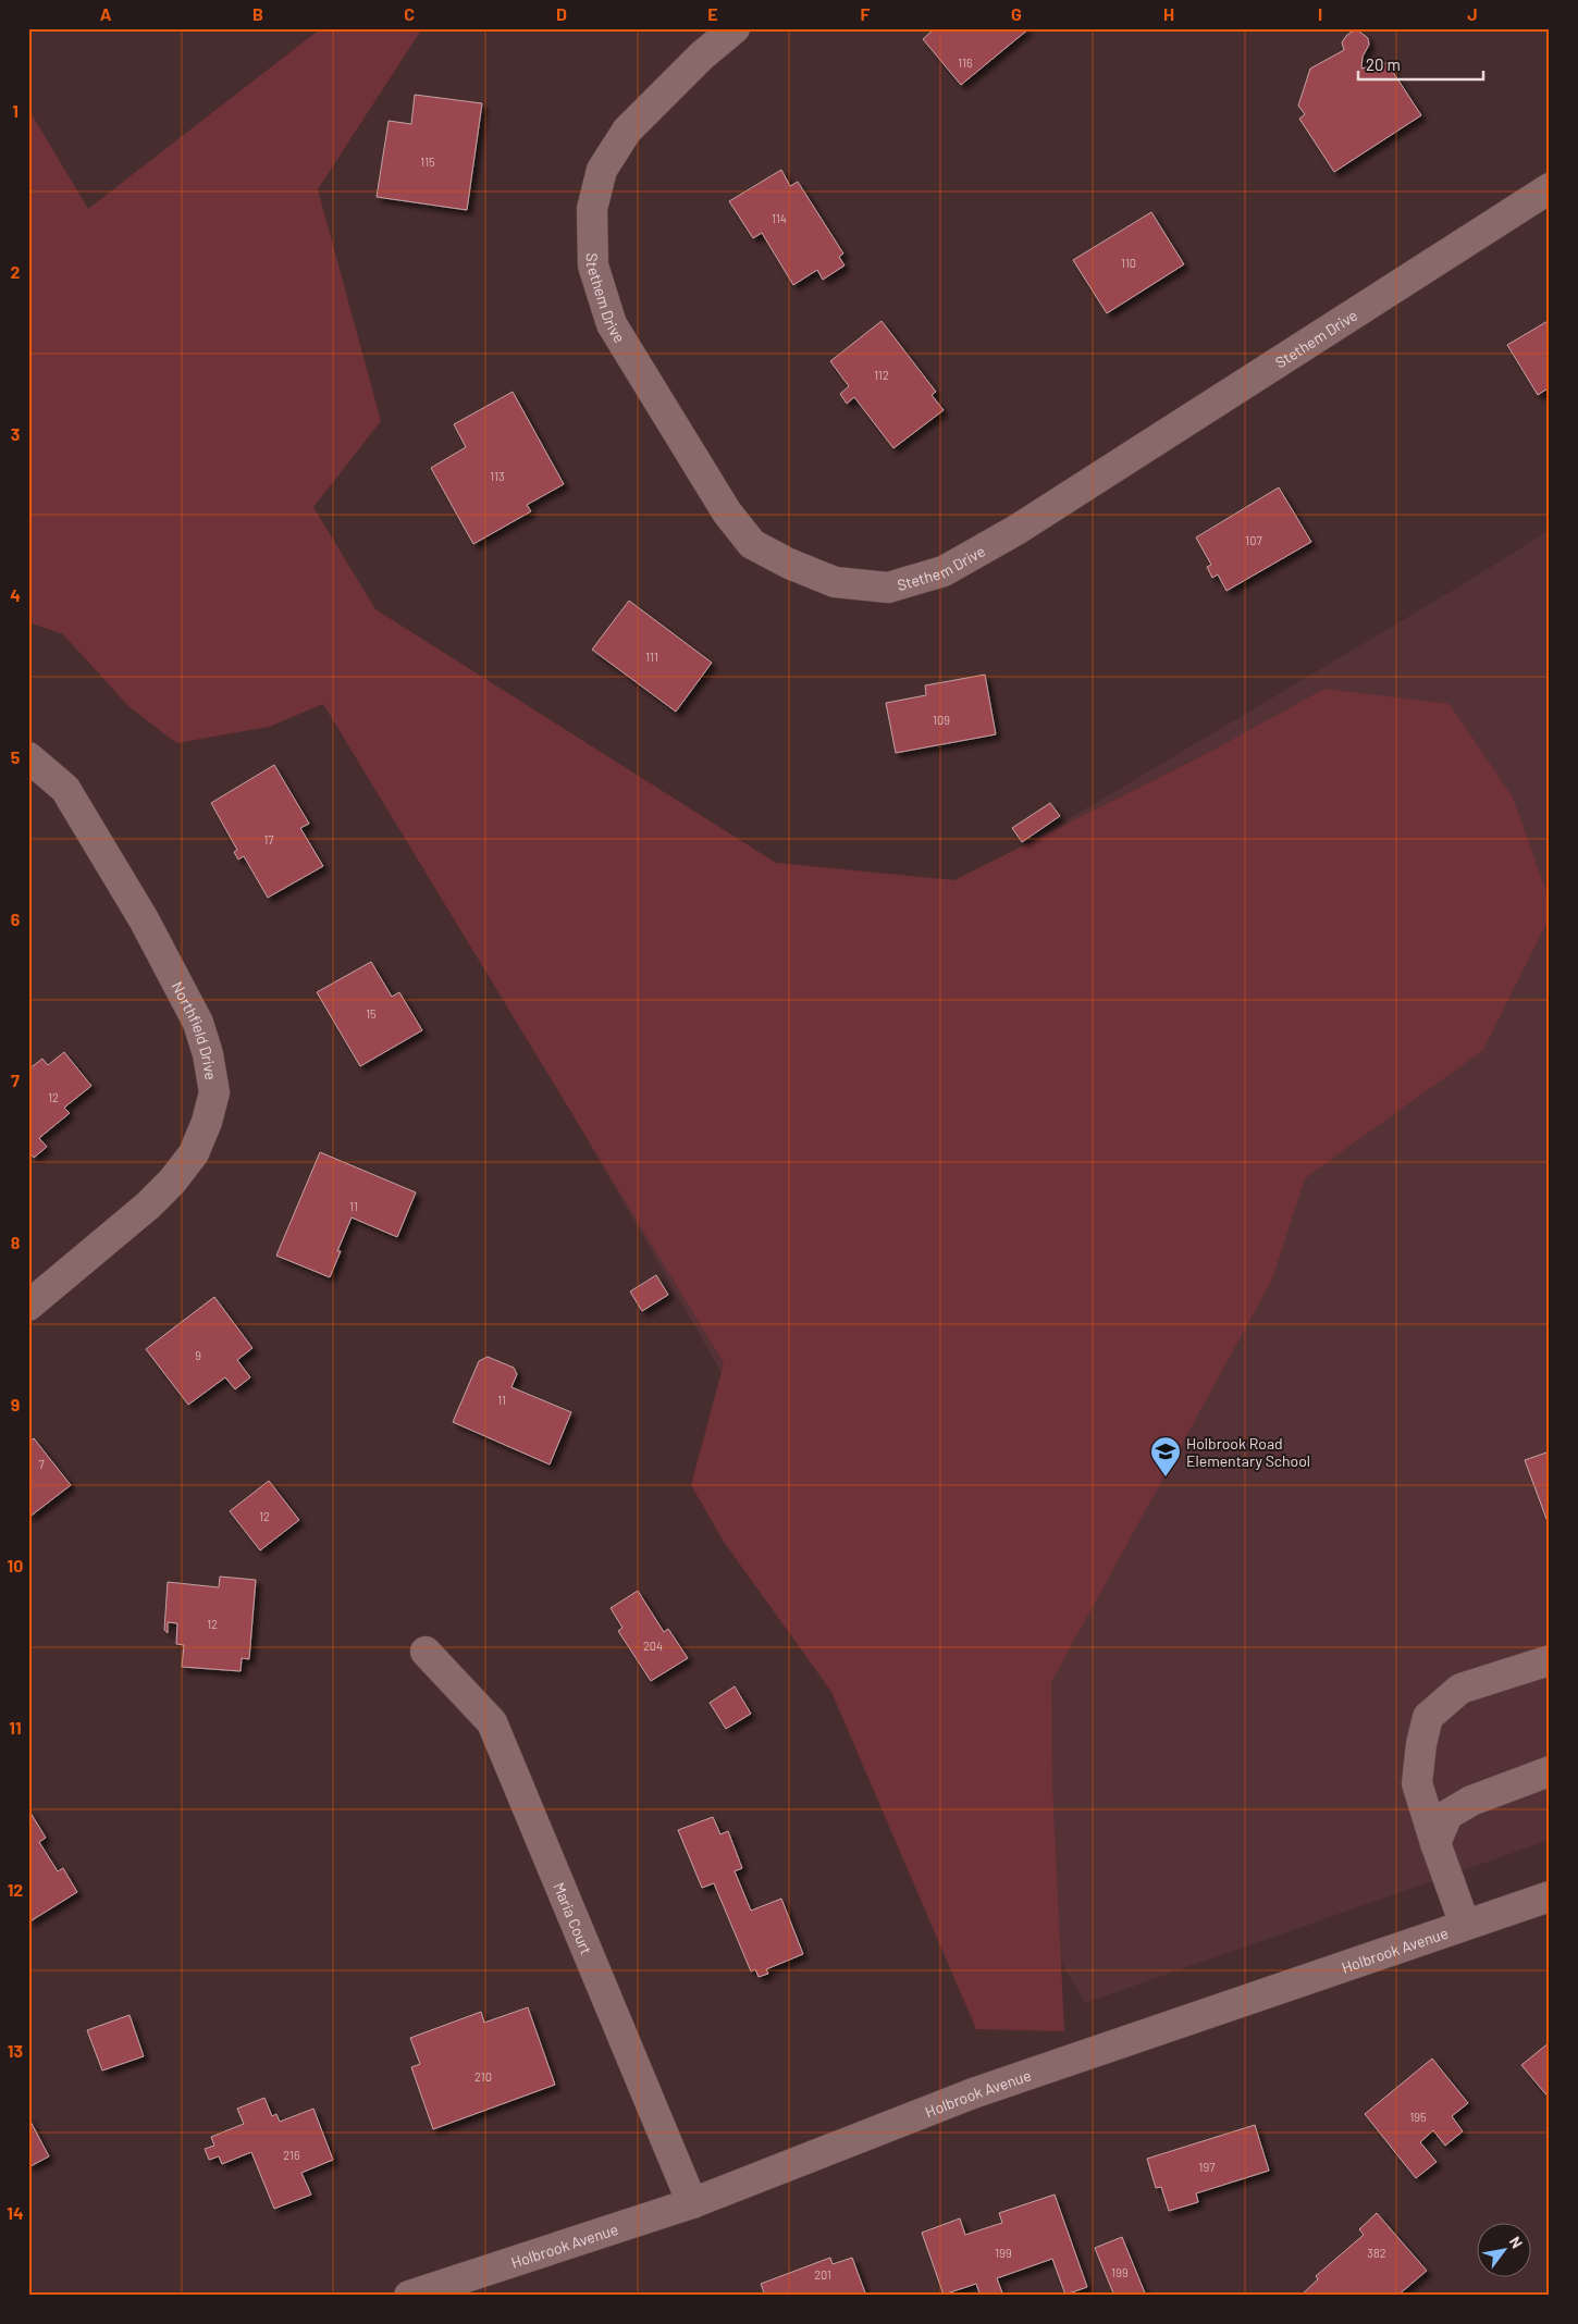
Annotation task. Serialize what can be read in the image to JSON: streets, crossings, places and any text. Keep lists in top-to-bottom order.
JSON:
{
  "streets": {
    "street": [
      "Stethem Drive",
      "Northfield Drive",
      "Maria Court",
      "Holbrook Avenue"
    ]
  },
  "crossings": [
    ["Maria Court", "Holbrook Avenue"]
  ],
  "places": {
    "school or university": ["Holbrook Road Elementary School"]
  },
  "house_numbers": [
    "116",
    "115",
    "114",
    "110",
    "112",
    "113",
    "107",
    "111",
    "109",
    "17",
    "15",
    "12",
    "11",
    "9",
    "11",
    "7",
    "12",
    "12",
    "204",
    "210",
    "195",
    "216",
    "197",
    "199",
    "382",
    "199",
    "201"
  ],
  "scale_bar": "20 m",
  "north": "top right",
  "grid": {
    "columns": [
      "A",
      "B",
      "C",
      "D",
      "E",
      "F",
      "G",
      "H",
      "I",
      "J"
    ],
    "rows": [
      "1",
      "2",
      "3",
      "4",
      "5",
      "6",
      "7",
      "8",
      "9",
      "10",
      "11",
      "12",
      "13",
      "14"
    ]
  }
}
